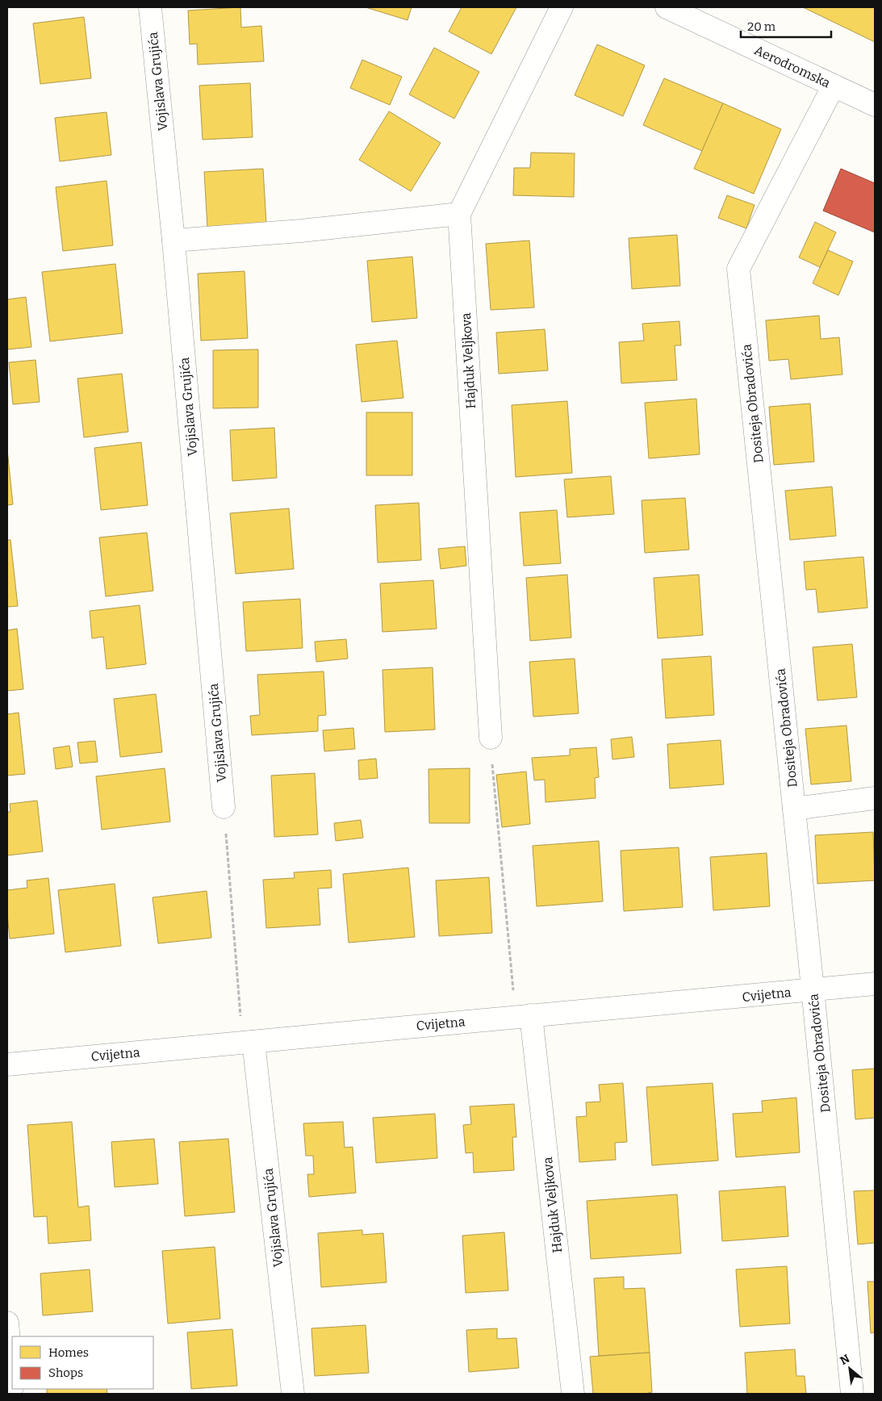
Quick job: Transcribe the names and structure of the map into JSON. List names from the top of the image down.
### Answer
{
  "streets": {
    "street": [
      "Aerodromska",
      "Vojislava Grujića",
      "Hajduk Veljkova",
      "Dositeja Obradovića",
      "Cvijetna"
    ]
  },
  "crossings": [
    ["Aerodromska", "Dositeja Obradovića"],
    ["Vojislava Grujića", "Cvijetna"],
    ["Hajduk Veljkova", "Cvijetna"],
    ["Dositeja Obradovića", "Cvijetna"]
  ],
  "legend": ["Homes", "Shops"],
  "scale_bar": "20 m",
  "north": "top left"
}
